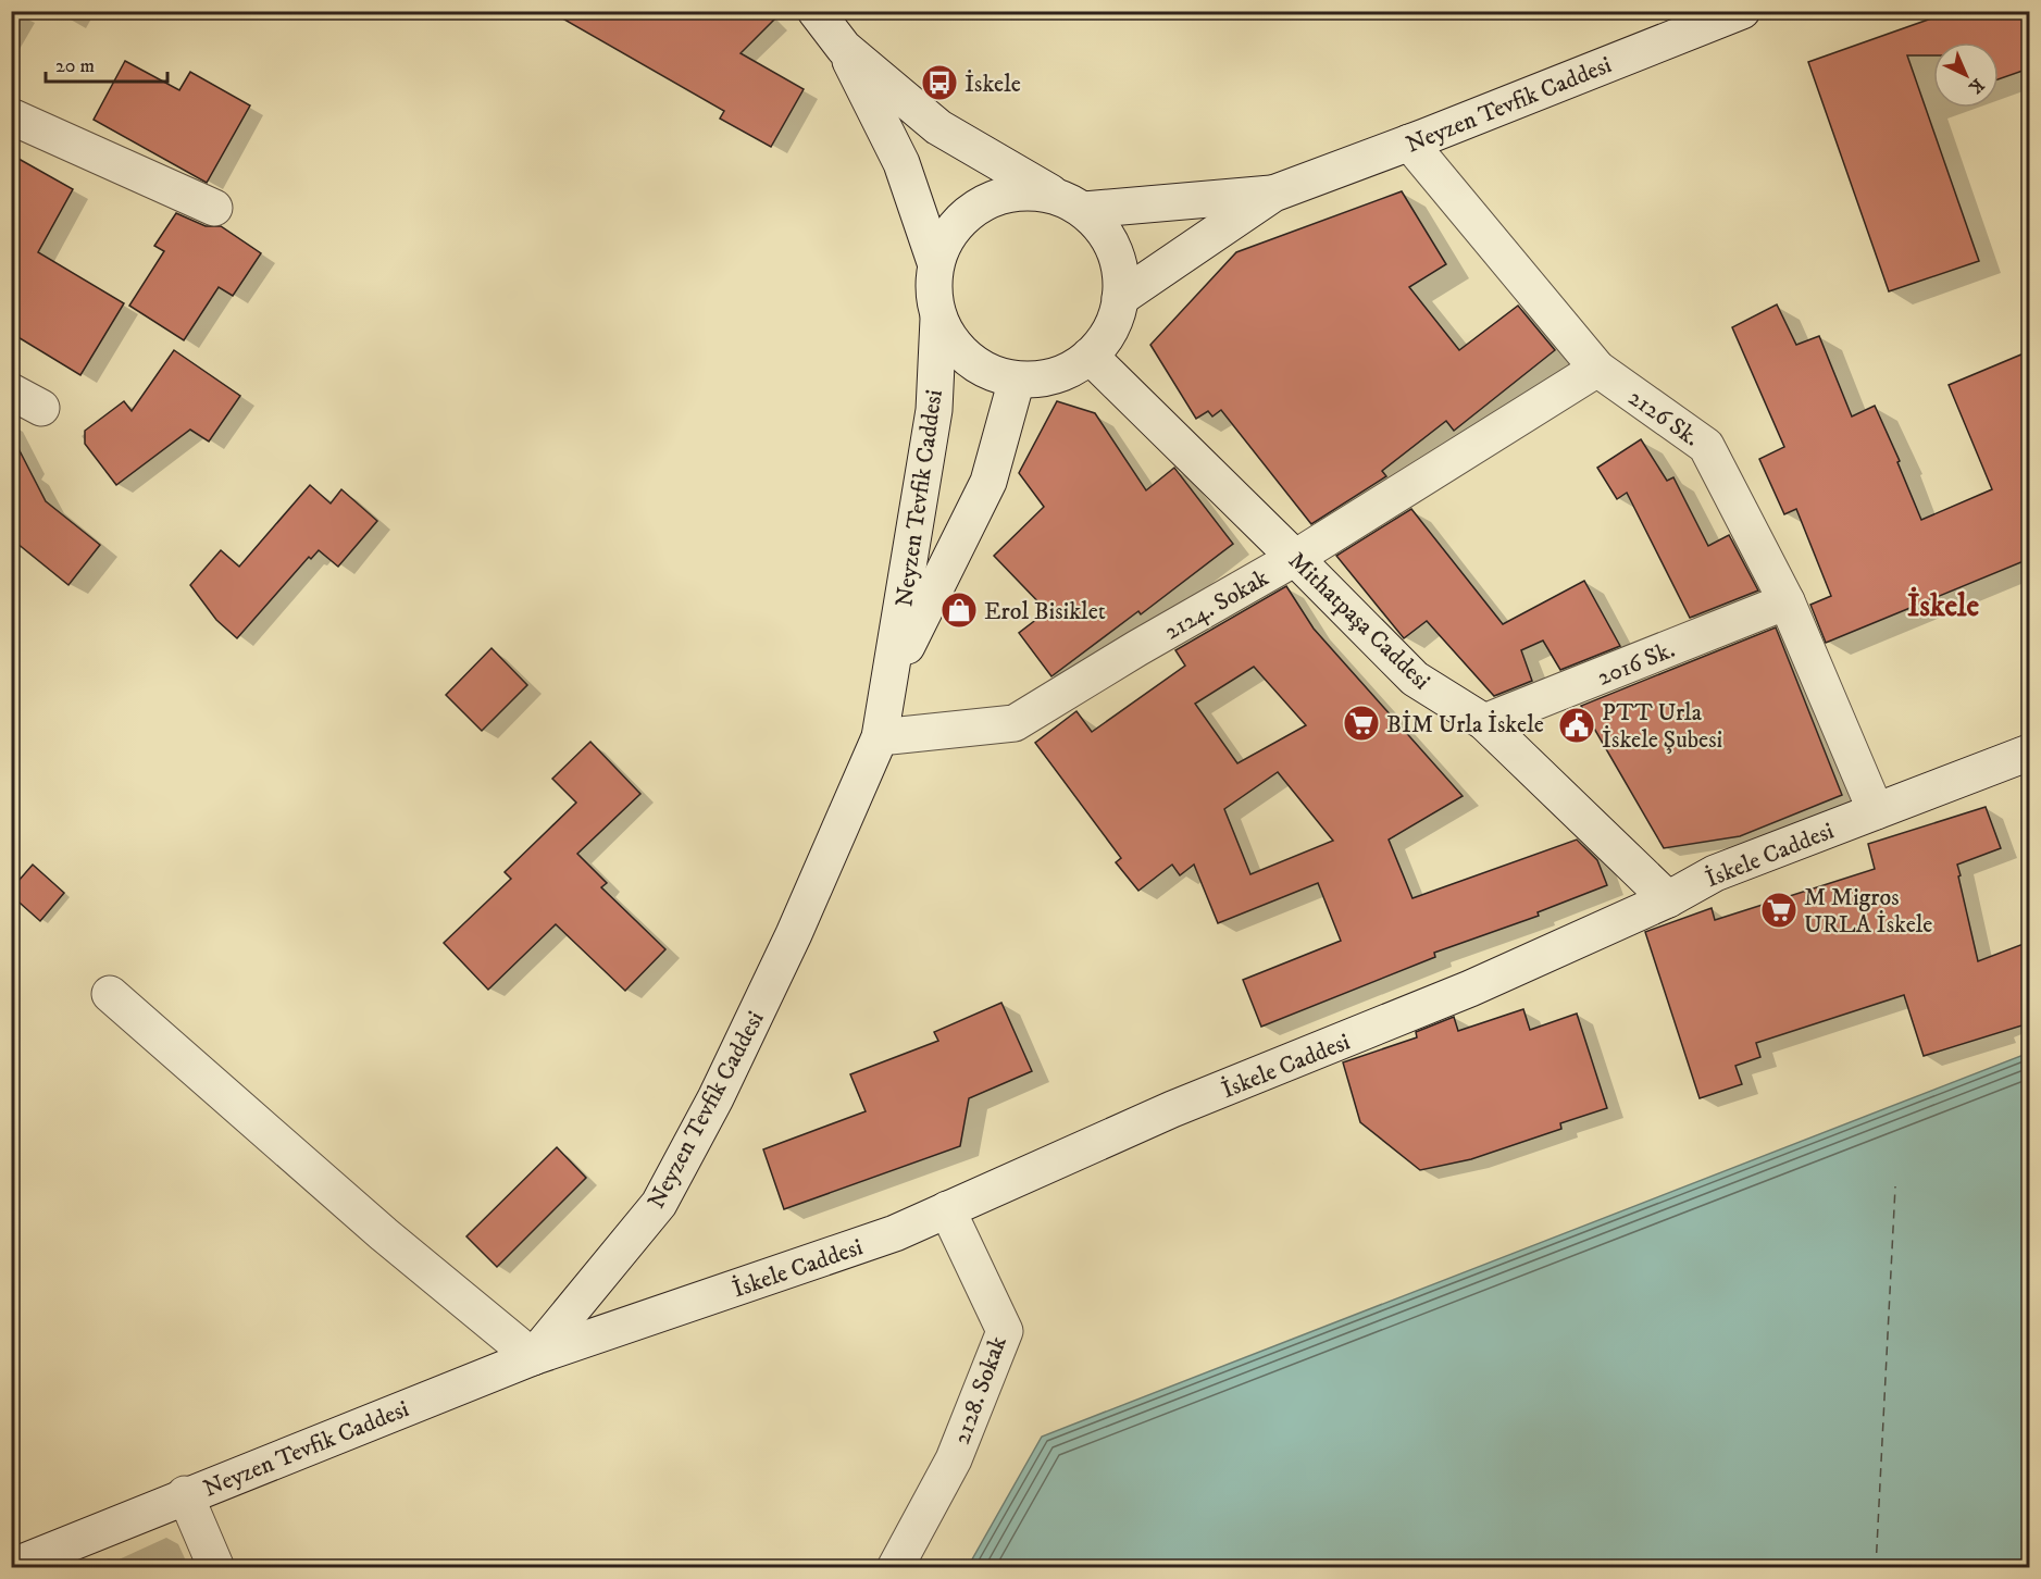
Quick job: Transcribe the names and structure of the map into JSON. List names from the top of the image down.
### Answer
{
  "streets": {
    "street": [
      "Neyzen Tevfik Caddesi",
      "2126 Sk.",
      "2124. Sokak",
      "Mithatpaşa Caddesi",
      "2016 Sk.",
      "İskele Caddesi",
      "2128. Sokak"
    ]
  },
  "crossings": [
    ["Neyzen Tevfik Caddesi", "2126 Sk."],
    ["Neyzen Tevfik Caddesi", "2124. Sokak"],
    ["Neyzen Tevfik Caddesi", "Mithatpaşa Caddesi"],
    ["Neyzen Tevfik Caddesi", "İskele Caddesi"],
    ["2126 Sk.", "2124. Sokak"],
    ["2126 Sk.", "2016 Sk."],
    ["2126 Sk.", "İskele Caddesi"],
    ["2124. Sokak", "Mithatpaşa Caddesi"],
    ["Mithatpaşa Caddesi", "2016 Sk."],
    ["Mithatpaşa Caddesi", "İskele Caddesi"],
    ["İskele Caddesi", "2128. Sokak"]
  ],
  "districts": ["İskele"],
  "places": {
    "bus stop": ["İskele"],
    "shop": ["Erol Bisiklet"],
    "supermarket": ["BİM Urla İskele", "M Migros URLA İskele"],
    "public building": ["PTT Urla İskele Şubesi"]
  },
  "scale_bar": "20 m",
  "north": "bottom right"
}
